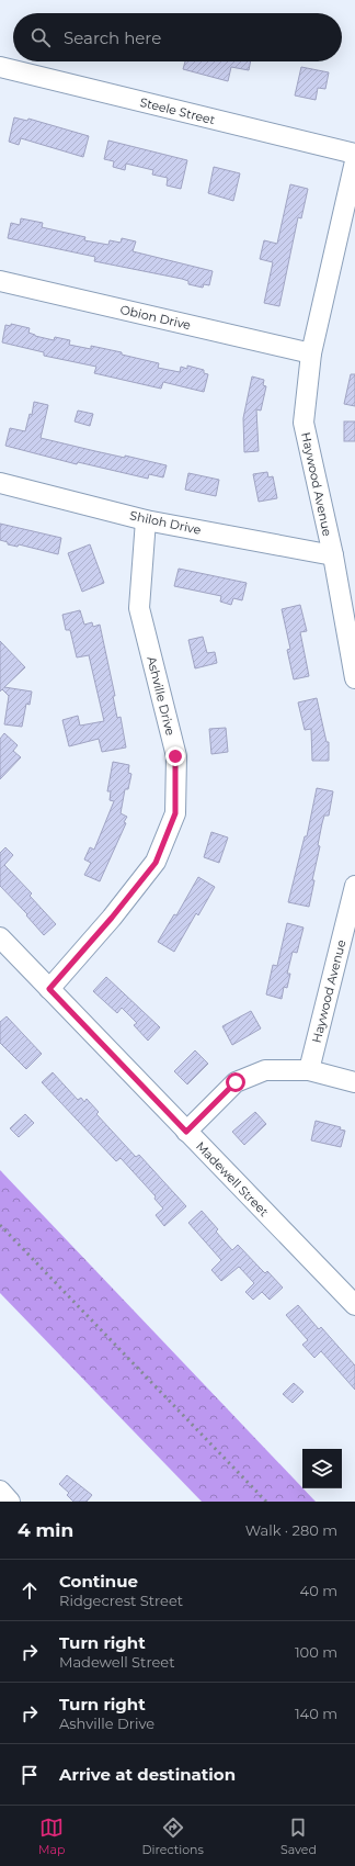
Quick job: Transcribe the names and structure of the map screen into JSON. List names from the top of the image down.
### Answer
{
  "streets": {
    "street": [
      "Steele Street",
      "Obion Drive",
      "Haywood Avenue",
      "Shiloh Drive",
      "Ashville Drive",
      "Madewell Street"
    ]
  },
  "crossings": [
    ["Obion Drive", "Haywood Avenue"],
    ["Haywood Avenue", "Shiloh Drive"],
    ["Shiloh Drive", "Ashville Drive"],
    ["Ashville Drive", "Madewell Street"]
  ],
  "page": {
    "search": "Search here",
    "heading": ["4 min", "Walk · 280 m"],
    "list": [
      ["Continue", "Ridgecrest Street", "40 m"],
      ["Turn right", "Madewell Street", "100 m"],
      ["Turn right", "Ashville Drive", "140 m"],
      "Arrive at destination"
    ],
    "nav": ["Map", "Directions", "Saved"]
  }
}
